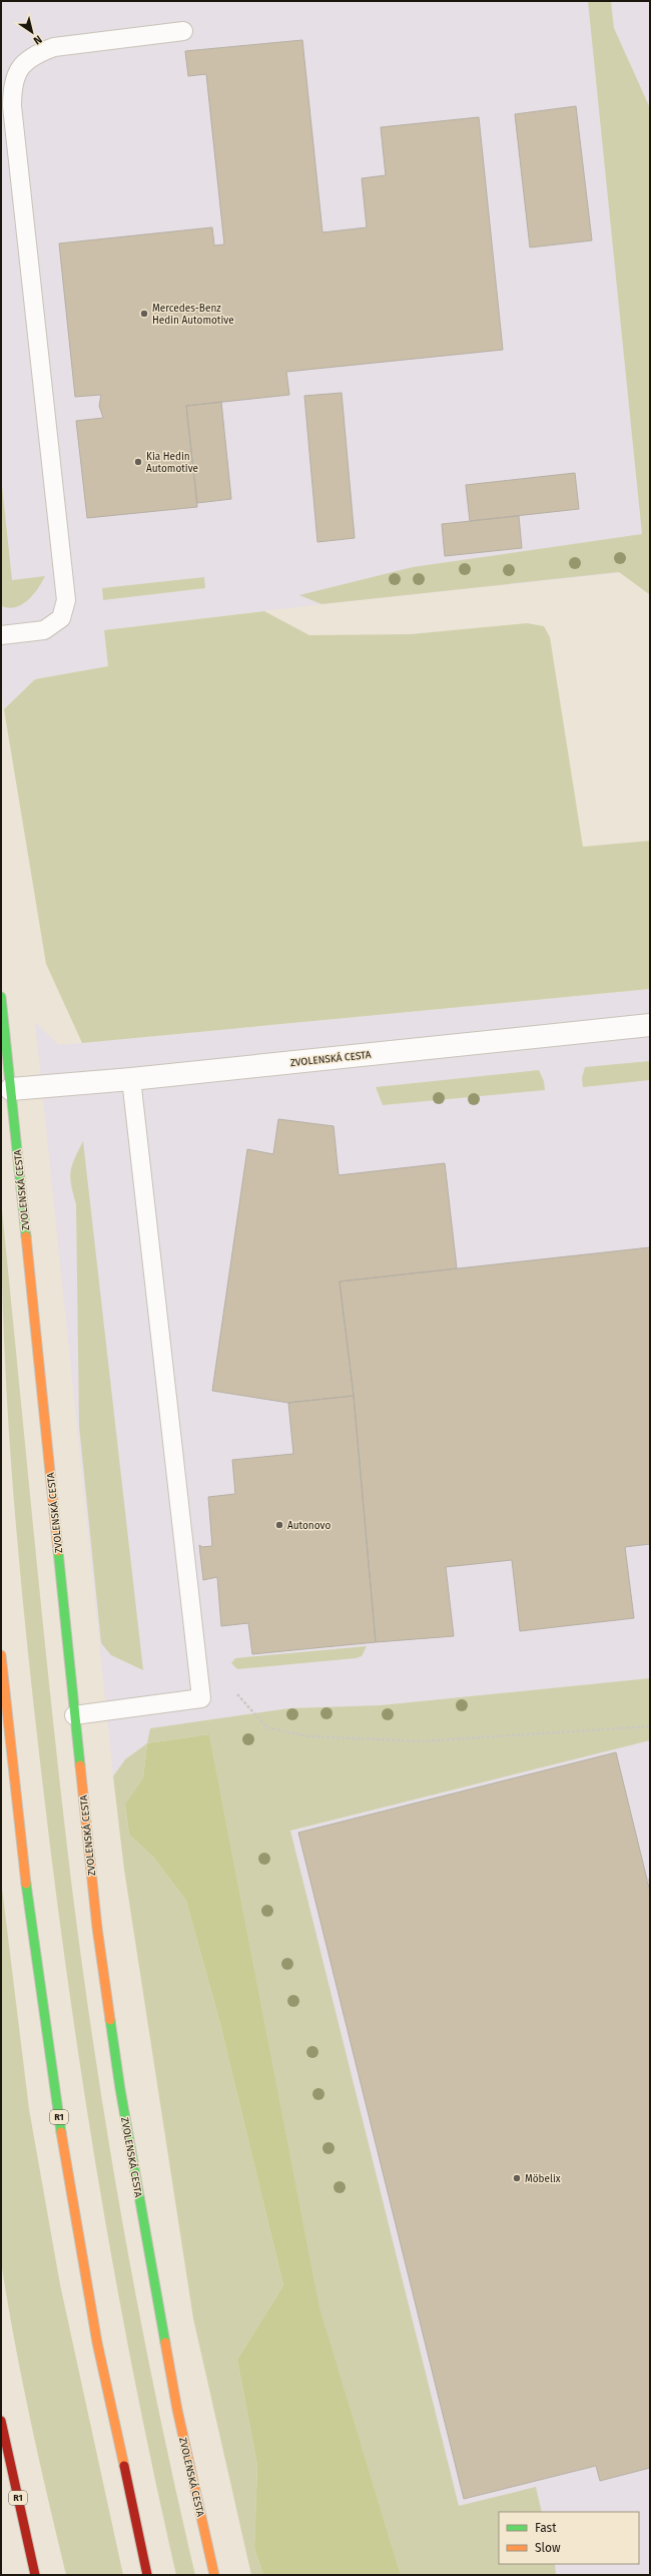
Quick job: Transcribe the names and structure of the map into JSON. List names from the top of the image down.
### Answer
{
  "streets": {
    "main road": ["ZVOLENSKÁ CESTA", "R1"]
  },
  "places": [
    "Mercedes-Benz Hedin Automotive",
    "Kia Hedin Automotive",
    "Autonovo",
    "Möbelix"
  ],
  "legend": ["Fast", "Slow"],
  "north": "bottom right"
}
